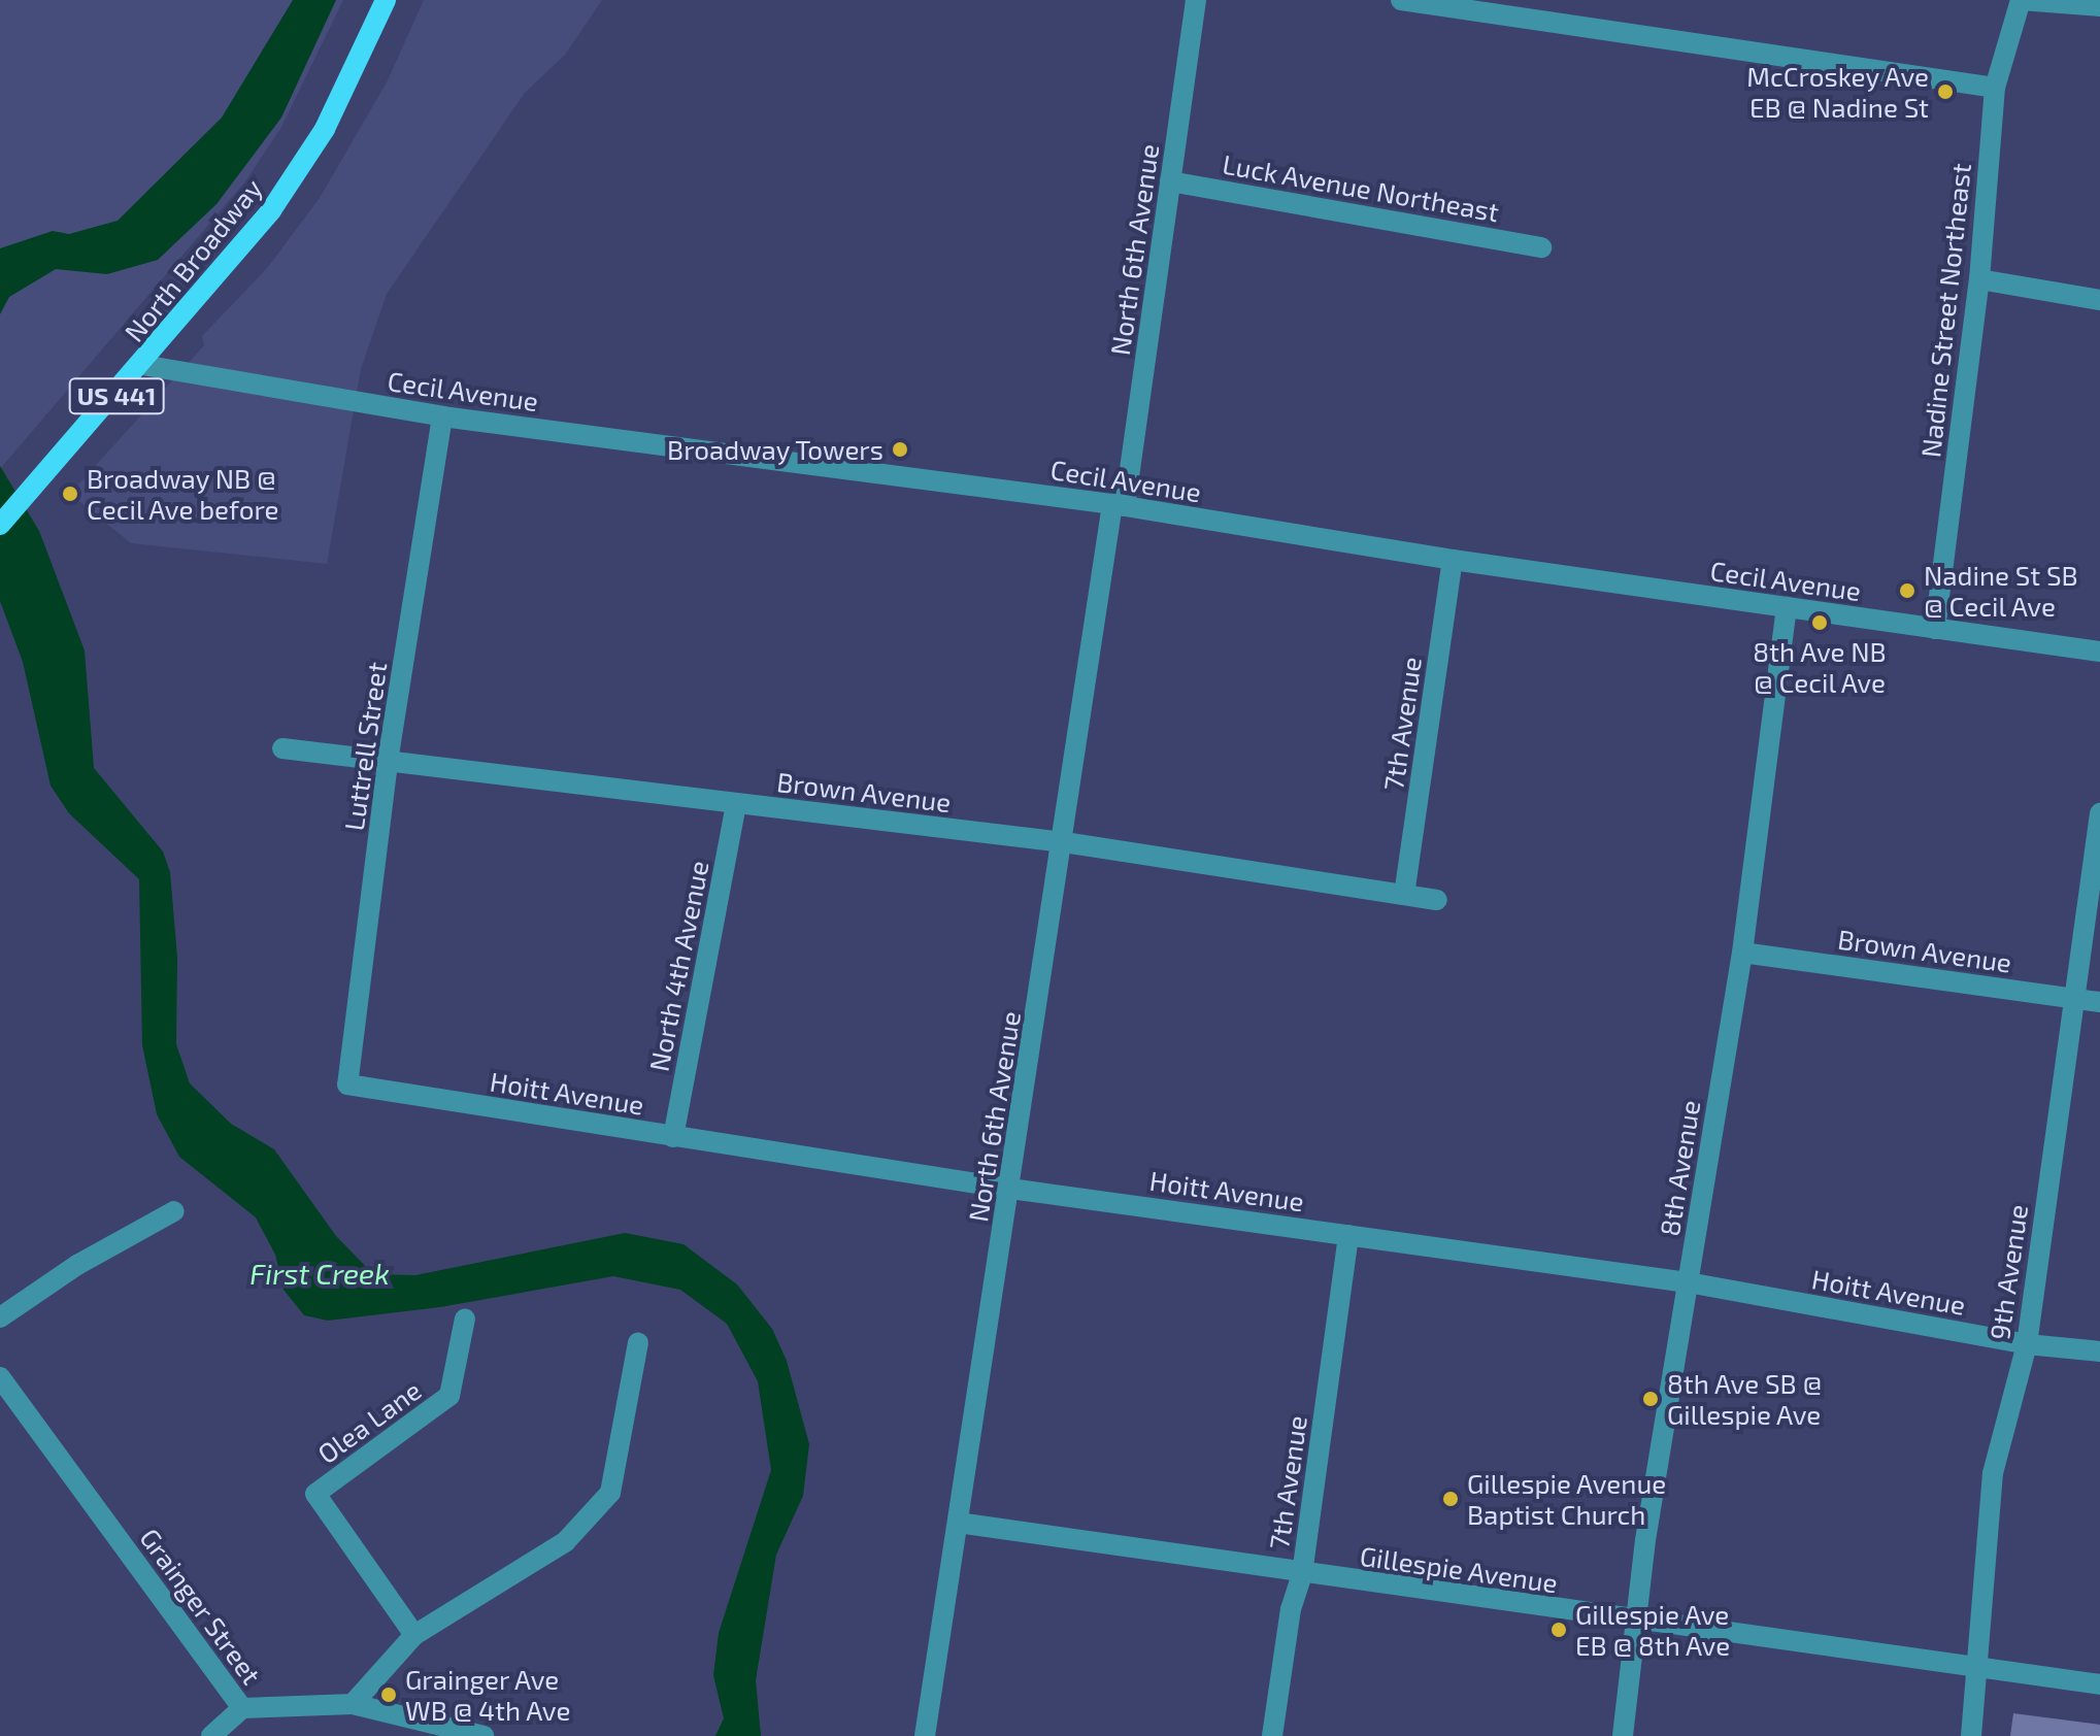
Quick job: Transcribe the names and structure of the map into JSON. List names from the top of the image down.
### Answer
{
  "streets": {
    "main road": ["North Broadway", "US 441"],
    "street": [
      "Luck Avenue Northeast",
      "North 6th Avenue",
      "Nadine Street Northeast",
      "Cecil Avenue",
      "7th Avenue",
      "Luttrell Street",
      "Brown Avenue",
      "North 4th Avenue",
      "Hoitt Avenue",
      "8th Avenue",
      "9th Avenue",
      "Olea Lane",
      "Gillespie Avenue",
      "Grainger Street"
    ]
  },
  "crossings": [
    ["Luck Avenue Northeast", "North 6th Avenue"],
    ["North 6th Avenue", "Cecil Avenue"],
    ["North 6th Avenue", "Brown Avenue"],
    ["North 6th Avenue", "Hoitt Avenue"],
    ["North 6th Avenue", "Gillespie Avenue"],
    ["North Broadway", "Cecil Avenue"],
    ["Nadine Street Northeast", "Cecil Avenue"],
    ["Cecil Avenue", "7th Avenue"],
    ["Cecil Avenue", "Luttrell Street"],
    ["Cecil Avenue", "8th Avenue"],
    ["7th Avenue", "Brown Avenue"],
    ["7th Avenue", "Hoitt Avenue"],
    ["7th Avenue", "Gillespie Avenue"],
    ["Luttrell Street", "Brown Avenue"],
    ["Luttrell Street", "Hoitt Avenue"],
    ["Brown Avenue", "North 4th Avenue"],
    ["Brown Avenue", "8th Avenue"],
    ["Brown Avenue", "9th Avenue"],
    ["North 4th Avenue", "Hoitt Avenue"],
    ["Hoitt Avenue", "8th Avenue"],
    ["Hoitt Avenue", "9th Avenue"],
    ["8th Avenue", "Gillespie Avenue"],
    ["9th Avenue", "Gillespie Avenue"]
  ],
  "water": ["First Creek"],
  "places": [
    "McCroskey Ave EB @ Nadine St",
    "Broadway Towers",
    "Broadway NB @ Cecil Ave before",
    "Nadine St SB @ Cecil Ave",
    "8th Ave NB @ Cecil Ave",
    "8th Ave SB @ Gillespie Ave",
    "Gillespie Avenue Baptist Church",
    "Gillespie Ave EB @ 8th Ave",
    "Grainger Ave WB @ 4th Ave"
  ]
}
